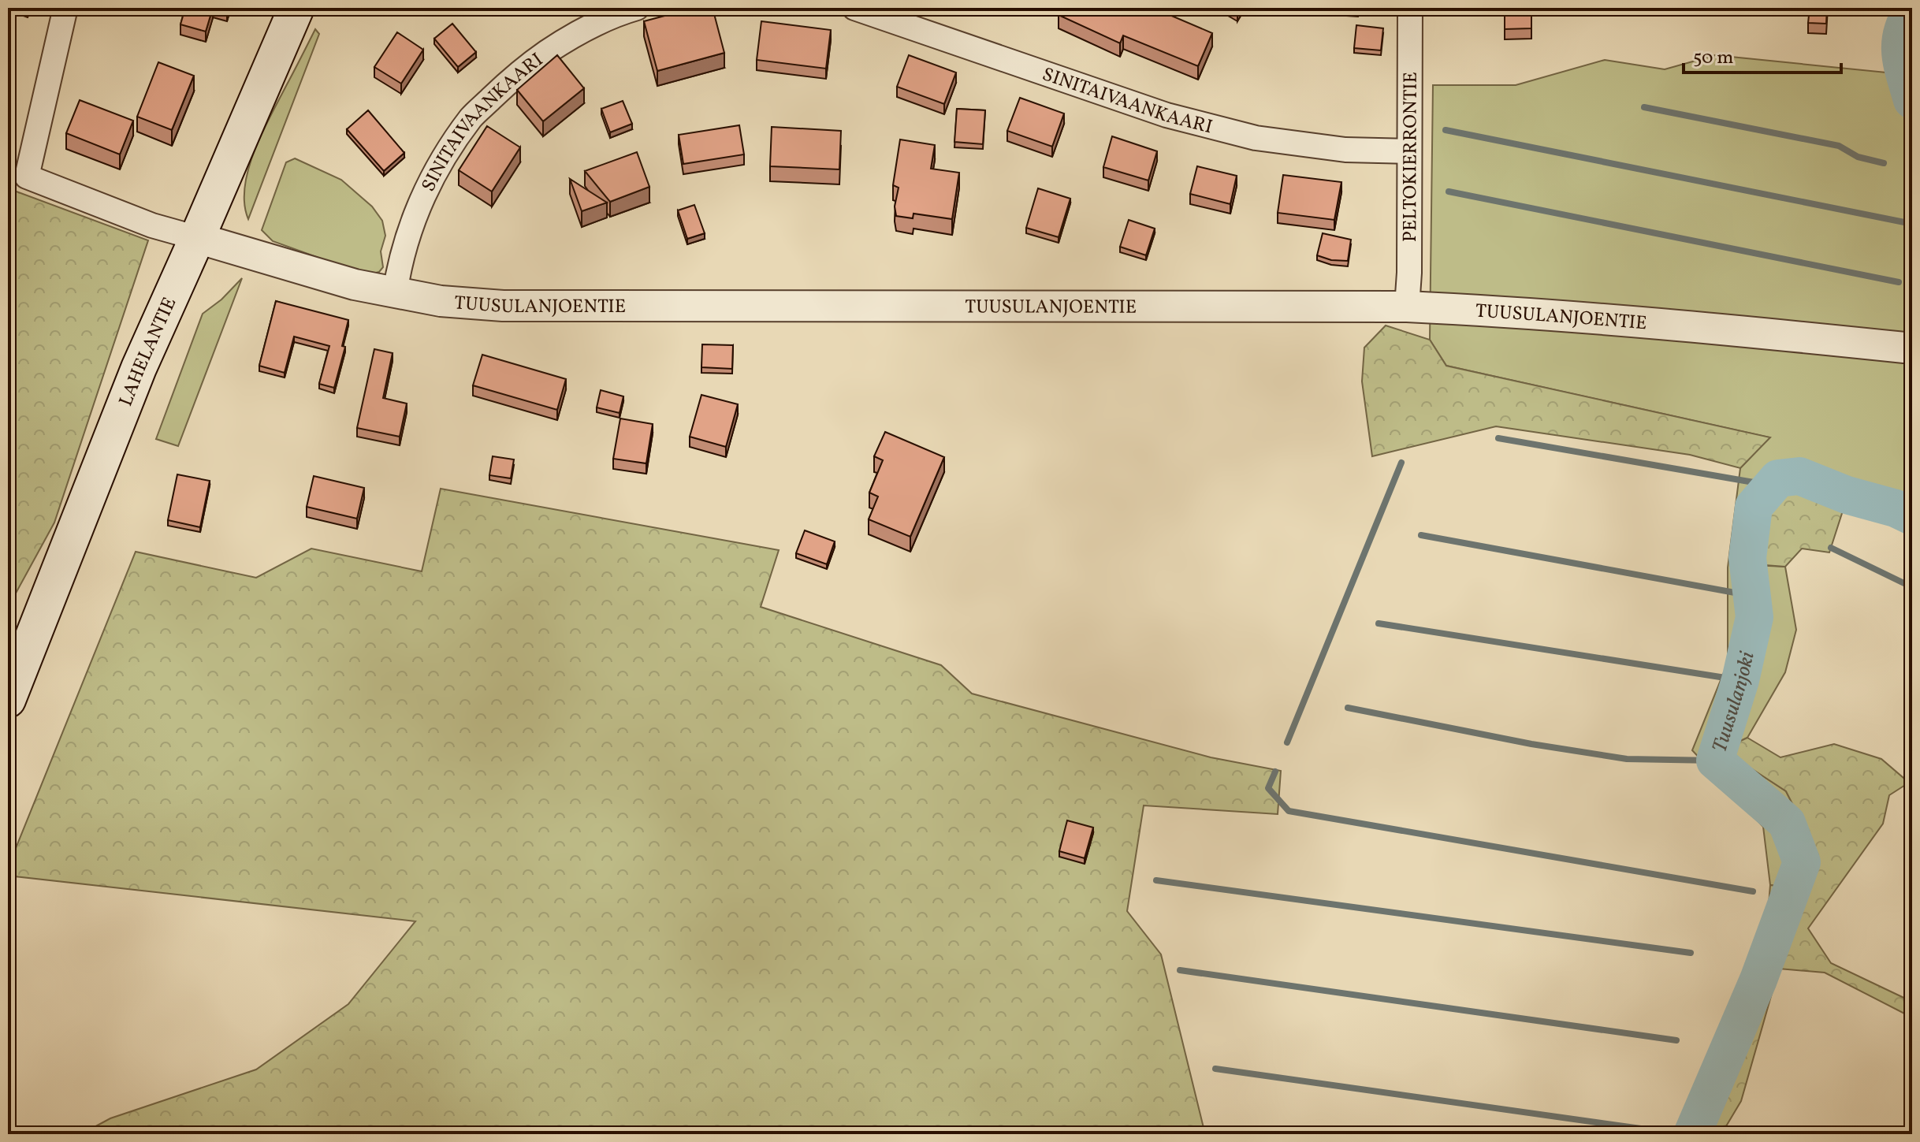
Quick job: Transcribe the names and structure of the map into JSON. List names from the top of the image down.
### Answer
{
  "streets": {
    "main road": ["LAHELANTIE"],
    "street": ["SINITAIVAANKAARI", "PELTOKIERRONTIE", "TUUSULANJOENTIE"]
  },
  "crossings": [
    ["SINITAIVAANKAARI", "PELTOKIERRONTIE"],
    ["SINITAIVAANKAARI", "TUUSULANJOENTIE"],
    ["PELTOKIERRONTIE", "TUUSULANJOENTIE"],
    ["TUUSULANJOENTIE", "LAHELANTIE"]
  ],
  "water": ["Tuusulanjoki"],
  "scale_bar": "50 m"
}
